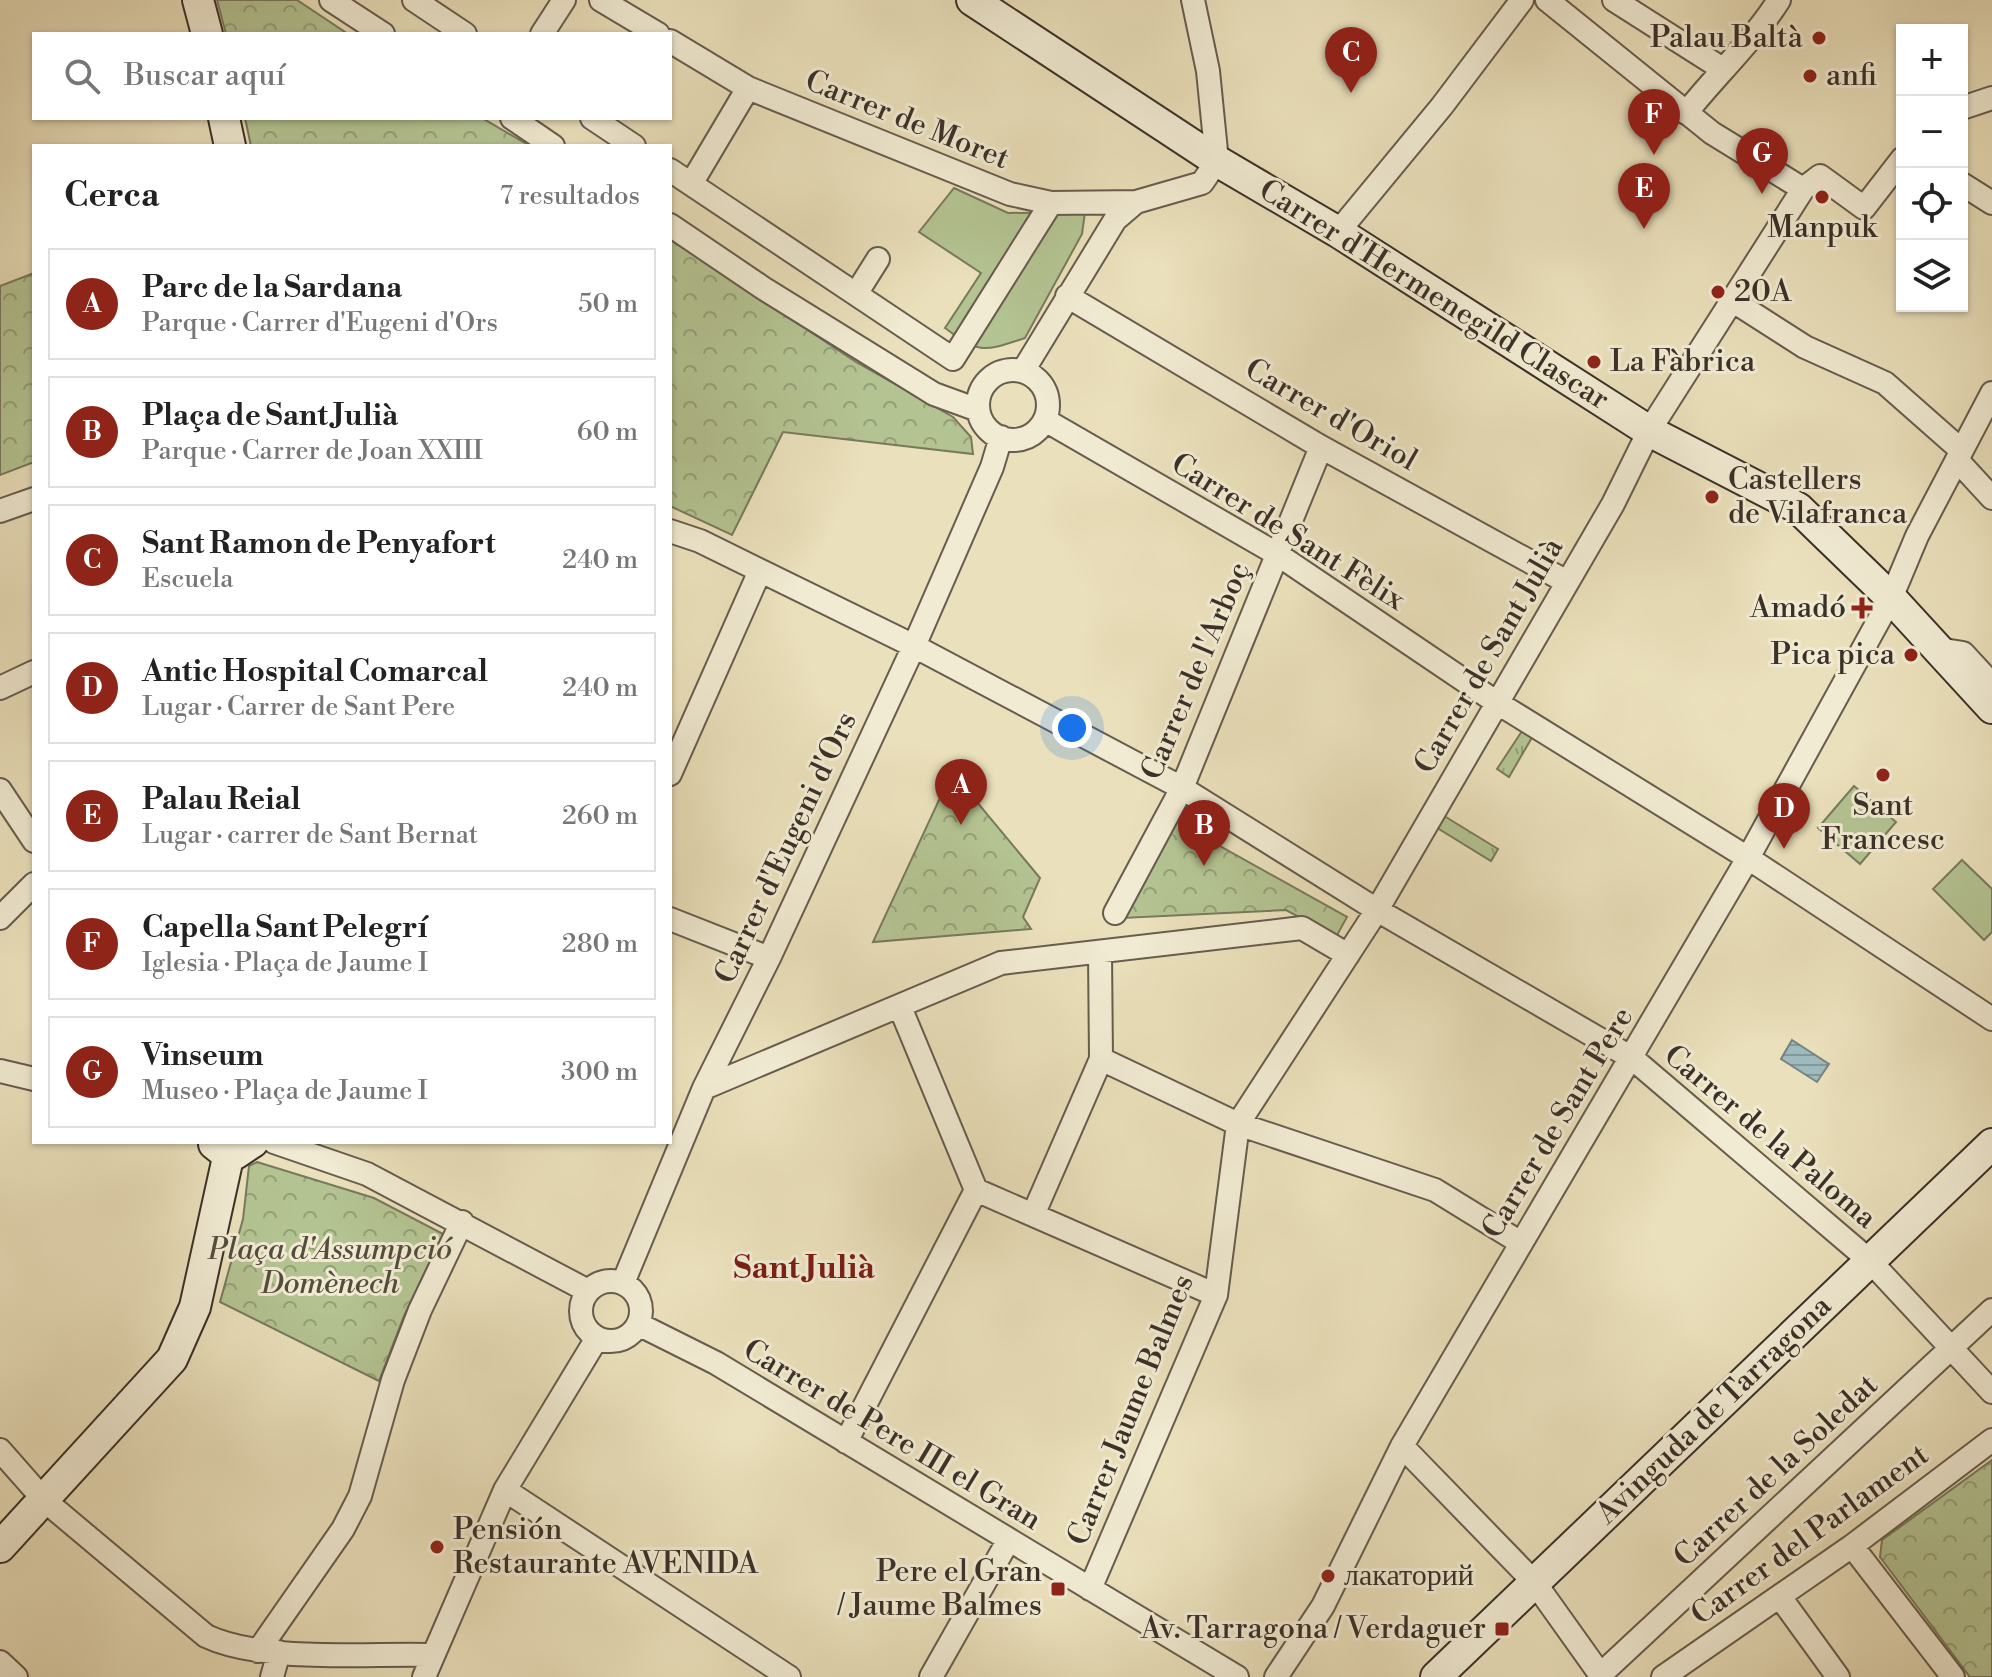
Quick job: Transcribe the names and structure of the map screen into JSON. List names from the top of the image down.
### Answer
{
  "streets": {
    "street": [
      "Carrer de Moret",
      "Carrer d'Hermenegild Clascar",
      "Carrer d'Oriol",
      "Carrer de Sant Fèlix",
      "Carrer de Sant Julià",
      "Carrer de l'Arboç",
      "Carrer d'Eugeni d'Ors",
      "Carrer de Sant Pere",
      "Carrer de la Paloma",
      "Carrer Jaume Balmes",
      "Avinguda de Tarragona",
      "Carrer de Pere III el Gran",
      "Carrer de la Soledat",
      "Carrer del Parlament"
    ]
  },
  "crossings": [
    ["Carrer d'Hermenegild Clascar", "Carrer de Sant Julià"],
    ["Carrer d'Hermenegild Clascar", "Carrer de Sant Pere"],
    ["Carrer d'Oriol", "Carrer de Sant Julià"],
    ["Carrer d'Oriol", "Carrer de l'Arboç"],
    ["Carrer de Sant Fèlix", "Carrer de Sant Julià"],
    ["Carrer de Sant Fèlix", "Carrer de l'Arboç"],
    ["Carrer de Sant Fèlix", "Carrer d'Eugeni d'Ors"],
    ["Carrer de Sant Fèlix", "Carrer de Sant Pere"],
    ["Carrer de Sant Julià", "Carrer de la Paloma"],
    ["Carrer de Sant Julià", "Carrer Jaume Balmes"],
    ["Carrer de l'Arboç", "Carrer de la Paloma"],
    ["Carrer d'Eugeni d'Ors", "Carrer de la Paloma"],
    ["Carrer d'Eugeni d'Ors", "Carrer de Pere III el Gran"],
    ["Carrer de Sant Pere", "Carrer de la Paloma"],
    ["Carrer de la Paloma", "Carrer Jaume Balmes"],
    ["Carrer de la Paloma", "Avinguda de Tarragona"],
    ["Carrer de la Paloma", "Carrer de la Soledat"],
    ["Carrer Jaume Balmes", "Carrer de Pere III el Gran"]
  ],
  "districts": ["Sant Julià"],
  "parks": ["Plaça d'Assumpció Domènech"],
  "places": {
    "other": [
      "Palau Baltà",
      "anfi",
      "Manpuk",
      "20A",
      "La Fàbrica",
      "Castellers de Vilafranca",
      "Pica pica",
      "Sant Francesc",
      "Pensión Restaurante AVENIDA",
      "лакаторий"
    ],
    "health": ["Amadó"],
    "transit": ["Pere el Gran / Jaume Balmes", "Av. Tarragona / Verdaguer"]
  },
  "page": {
    "map_buttons": ["+", "−"],
    "pins": [
      "C",
      "F",
      "G",
      "E",
      "A",
      "D",
      "B"
    ],
    "search": "Buscar aquí",
    "heading": ["Cerca", "7 resultados"],
    "list": [
      {
        "mark": "A",
        "name": "Parc de la Sardana",
        "note": "Parque · Carrer d'Eugeni d'Ors",
        "value": "50 m"
      },
      {
        "mark": "B",
        "name": "Plaça de Sant Julià",
        "note": "Parque · Carrer de Joan XXIII",
        "value": "60 m"
      },
      {
        "mark": "C",
        "name": "Sant Ramon de Penyafort",
        "note": "Escuela",
        "value": "240 m"
      },
      {
        "mark": "D",
        "name": "Antic Hospital Comarcal",
        "note": "Lugar · Carrer de Sant Pere",
        "value": "240 m"
      },
      {
        "mark": "E",
        "name": "Palau Reial",
        "note": "Lugar · carrer de Sant Bernat",
        "value": "260 m"
      },
      {
        "mark": "F",
        "name": "Capella Sant Pelegrí",
        "note": "Iglesia · Plaça de Jaume I",
        "value": "280 m"
      },
      {
        "mark": "G",
        "name": "Vinseum",
        "note": "Museo · Plaça de Jaume I",
        "value": "300 m"
      }
    ]
  }
}
